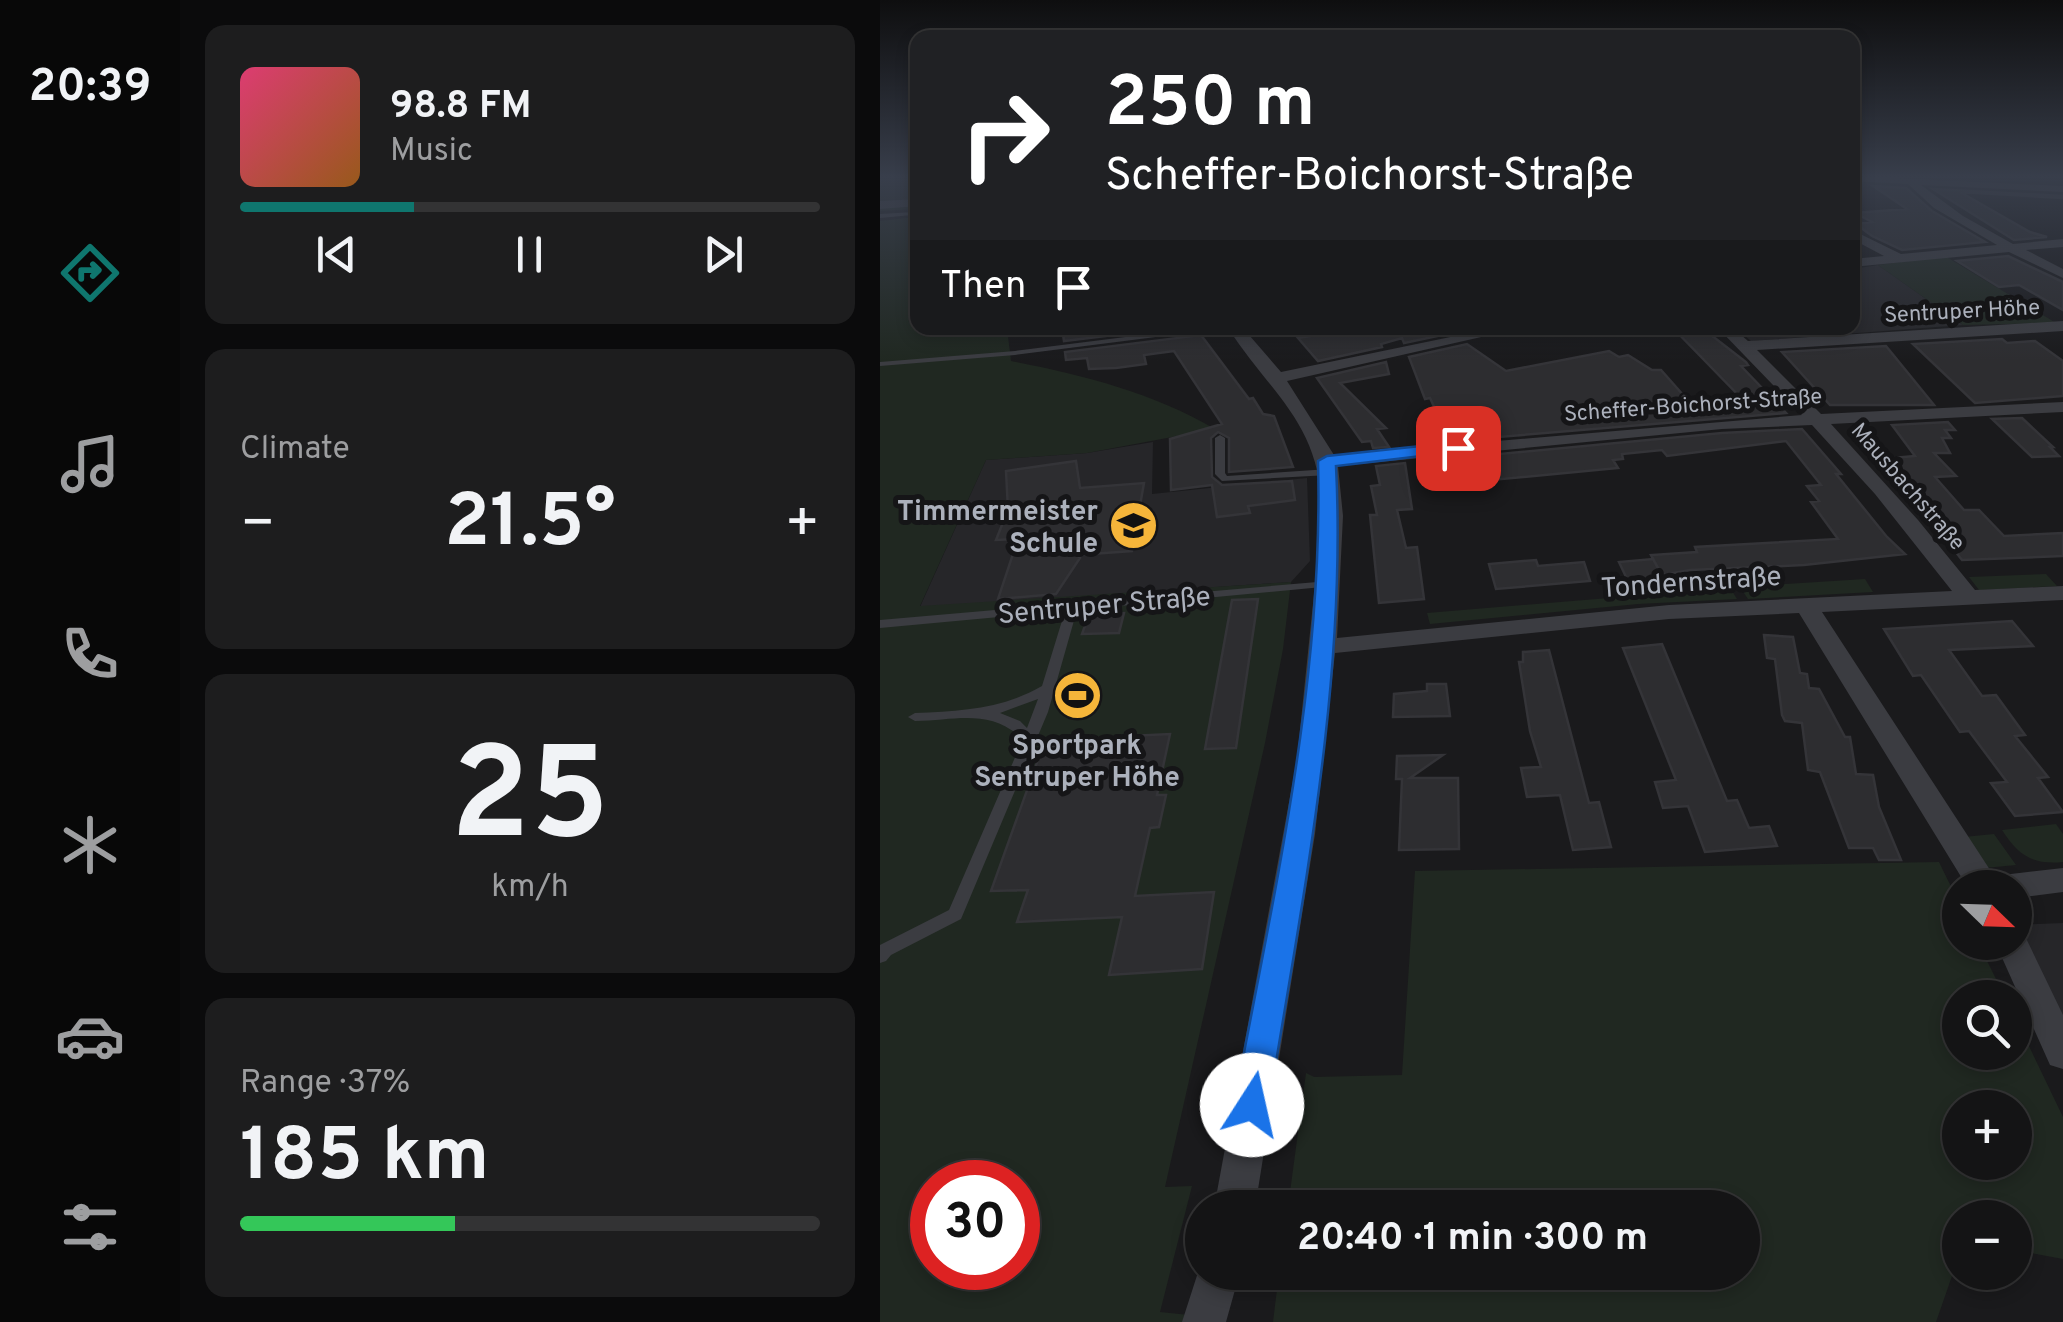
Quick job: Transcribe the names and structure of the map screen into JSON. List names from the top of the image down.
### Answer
{
  "streets": {
    "street": [
      "Sentruper Höhe",
      "Scheffer-Boichorst-Straße",
      "Mausbachstraße",
      "Tondernstraße"
    ],
    "lane": ["Sentruper Straße"]
  },
  "crossings": [
    ["Sentruper Höhe", "Mausbachstraße"],
    ["Scheffer-Boichorst-Straße", "Mausbachstraße"],
    ["Mausbachstraße", "Tondernstraße"]
  ],
  "places": {
    "school or university": ["Timmermeister Schule"],
    "sports": ["Sportpark Sentruper Höhe"]
  },
  "north": "bottom right",
  "page": {
    "tabs": "20:39",
    "turn": ["250 m", "Scheffer-Boichorst-Straße"],
    "song": ["98.8 FM", "Music"],
    "then": "Then",
    "tile": [
      "Climate",
      ["25", "km/h"],
      ["Range · 37%", "185 km"]
    ],
    "heat": ["−", "21.5°", "+"],
    "map_buttons": ["+", "−"],
    "limit": "30",
    "trip": "20:40 · 1 min · 300 m"
  }
}
